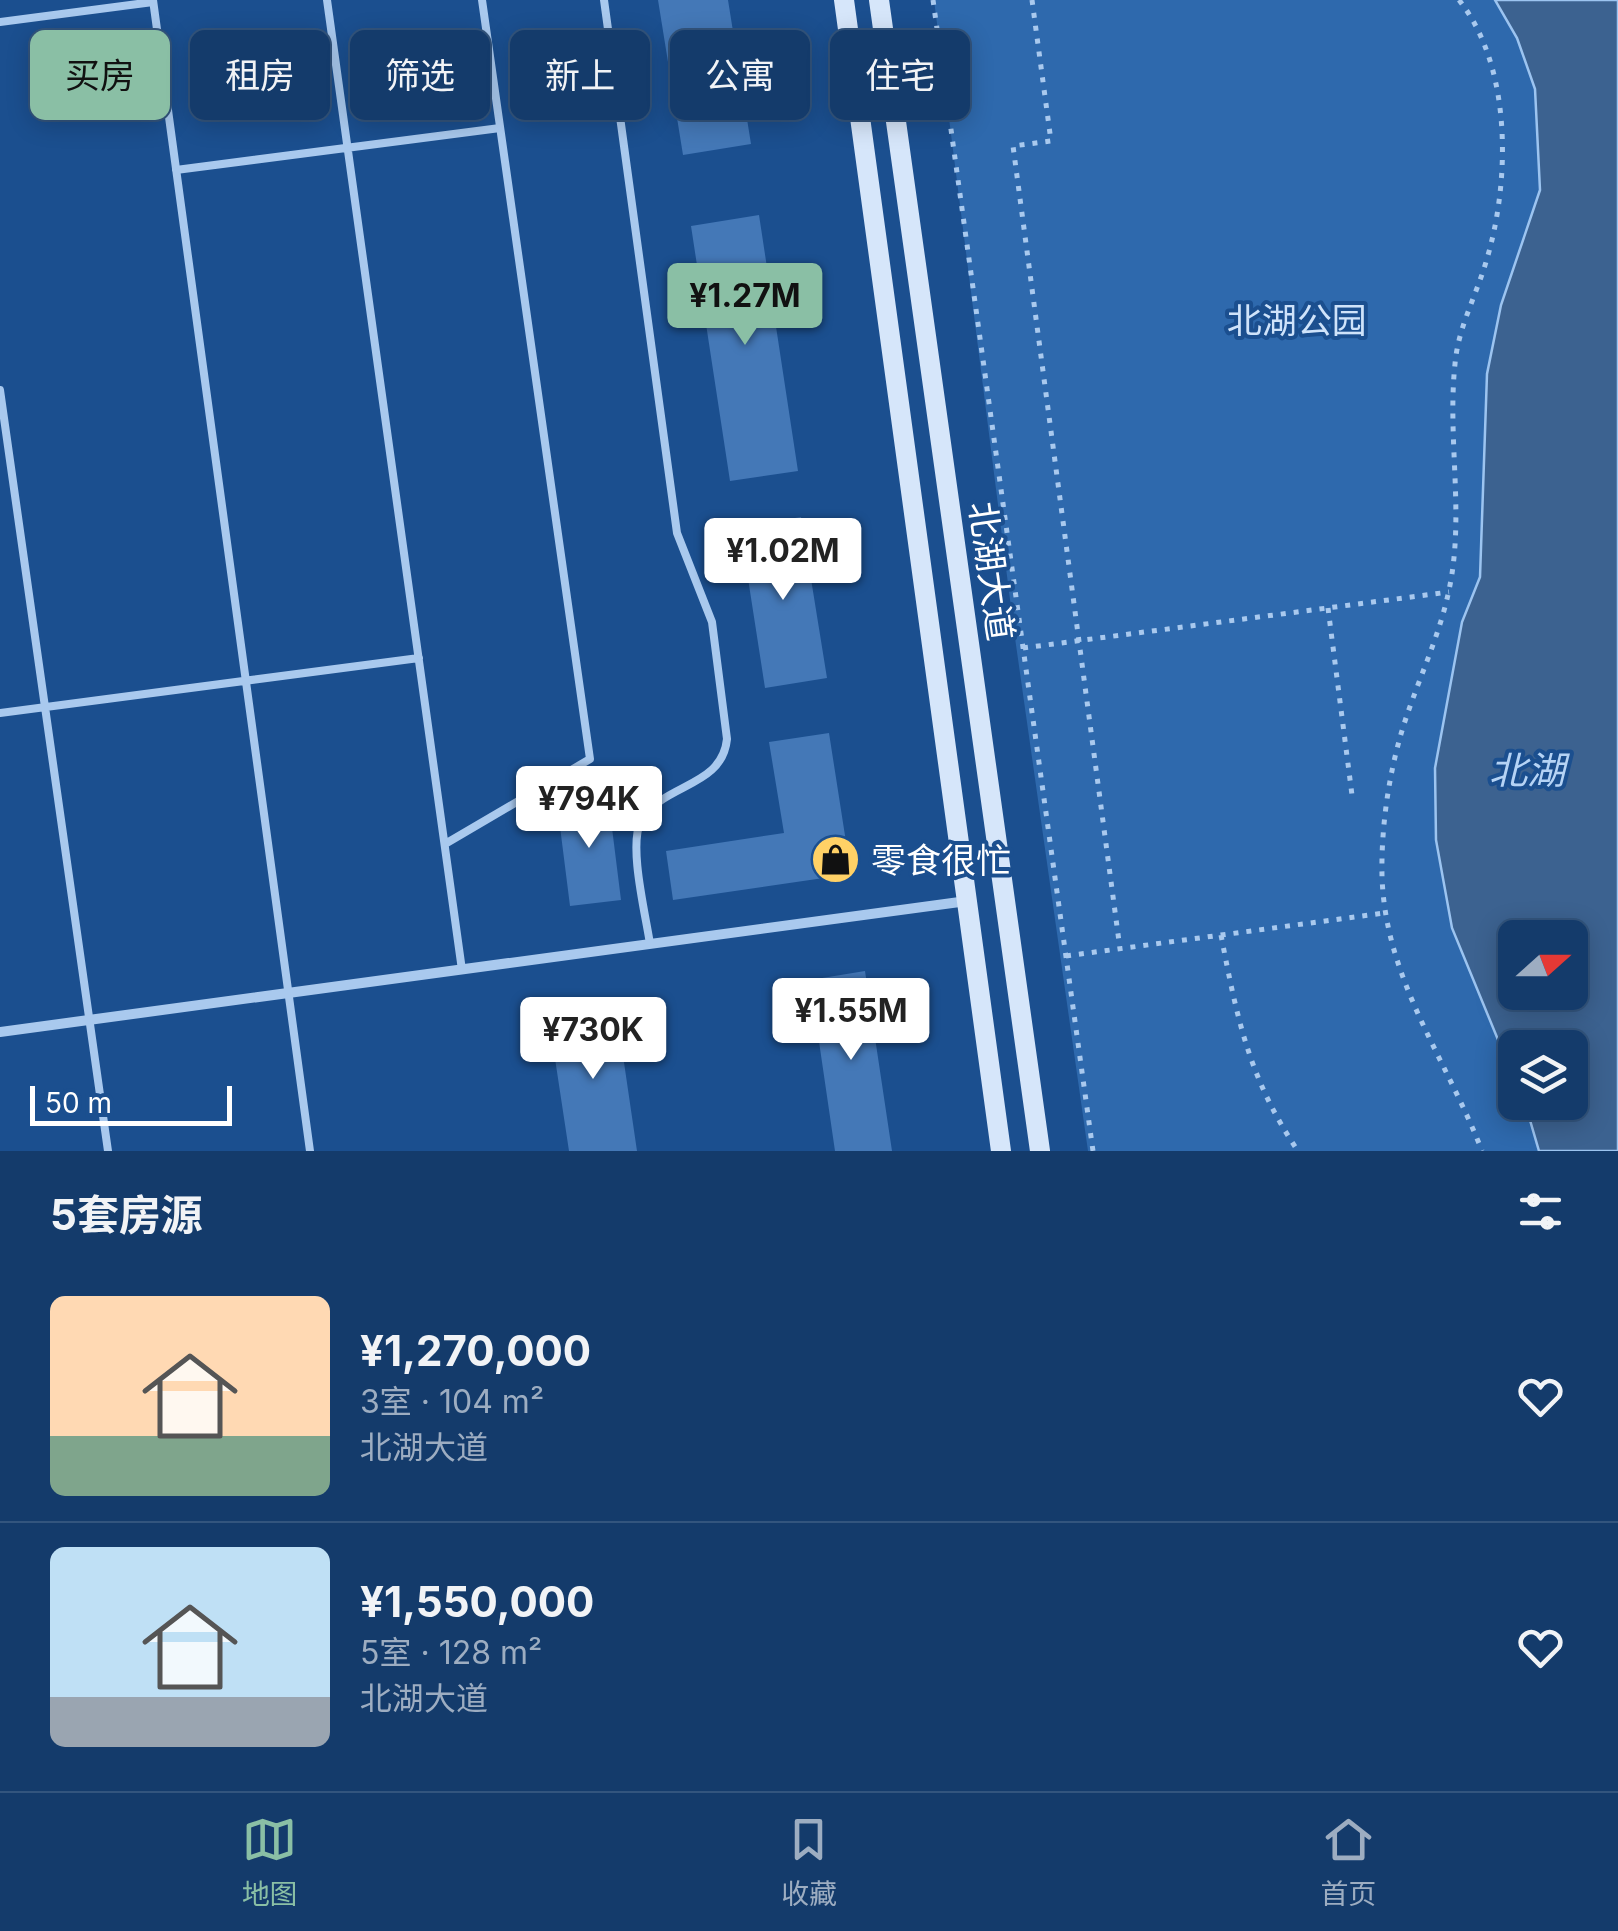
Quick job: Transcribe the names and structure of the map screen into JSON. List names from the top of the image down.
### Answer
{
  "streets": {
    "main road": ["北湖大道"]
  },
  "water": ["北湖"],
  "parks": ["北湖公园"],
  "places": {
    "shop": ["零食很忙"]
  },
  "scale_bar": "50 m",
  "north": "right",
  "page": {
    "chip": [
      "买房",
      "租房",
      "筛选",
      "新上",
      "公寓",
      "住宅"
    ],
    "price": [
      "¥1.27M",
      "¥1.02M",
      "¥794K",
      "¥1.55M",
      "¥730K"
    ],
    "scale": "50 m",
    "heading": "5套房源",
    "list": [
      {
        "name": "¥1,270,000",
        "note": "3室 · 104 m² · 北湖大道"
      },
      {
        "name": "¥1,550,000",
        "note": "5室 · 128 m² · 北湖大道"
      }
    ],
    "tabs": ["地图", "收藏", "首页"]
  }
}
